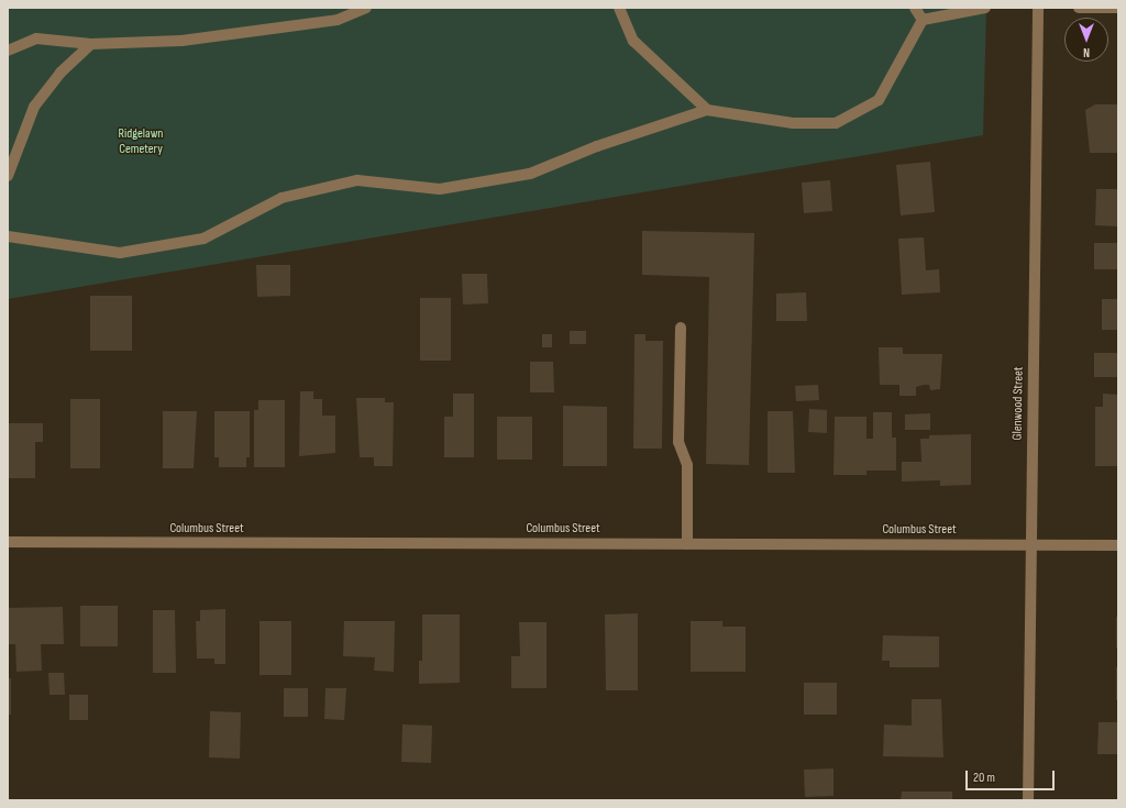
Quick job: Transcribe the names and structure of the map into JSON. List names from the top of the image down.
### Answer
{
  "streets": {
    "street": ["Glenwood Street", "Columbus Street"]
  },
  "crossings": [
    ["Glenwood Street", "Columbus Street"]
  ],
  "parks": ["Ridgelawn Cemetery"],
  "scale_bar": "20 m",
  "north": "bottom"
}
